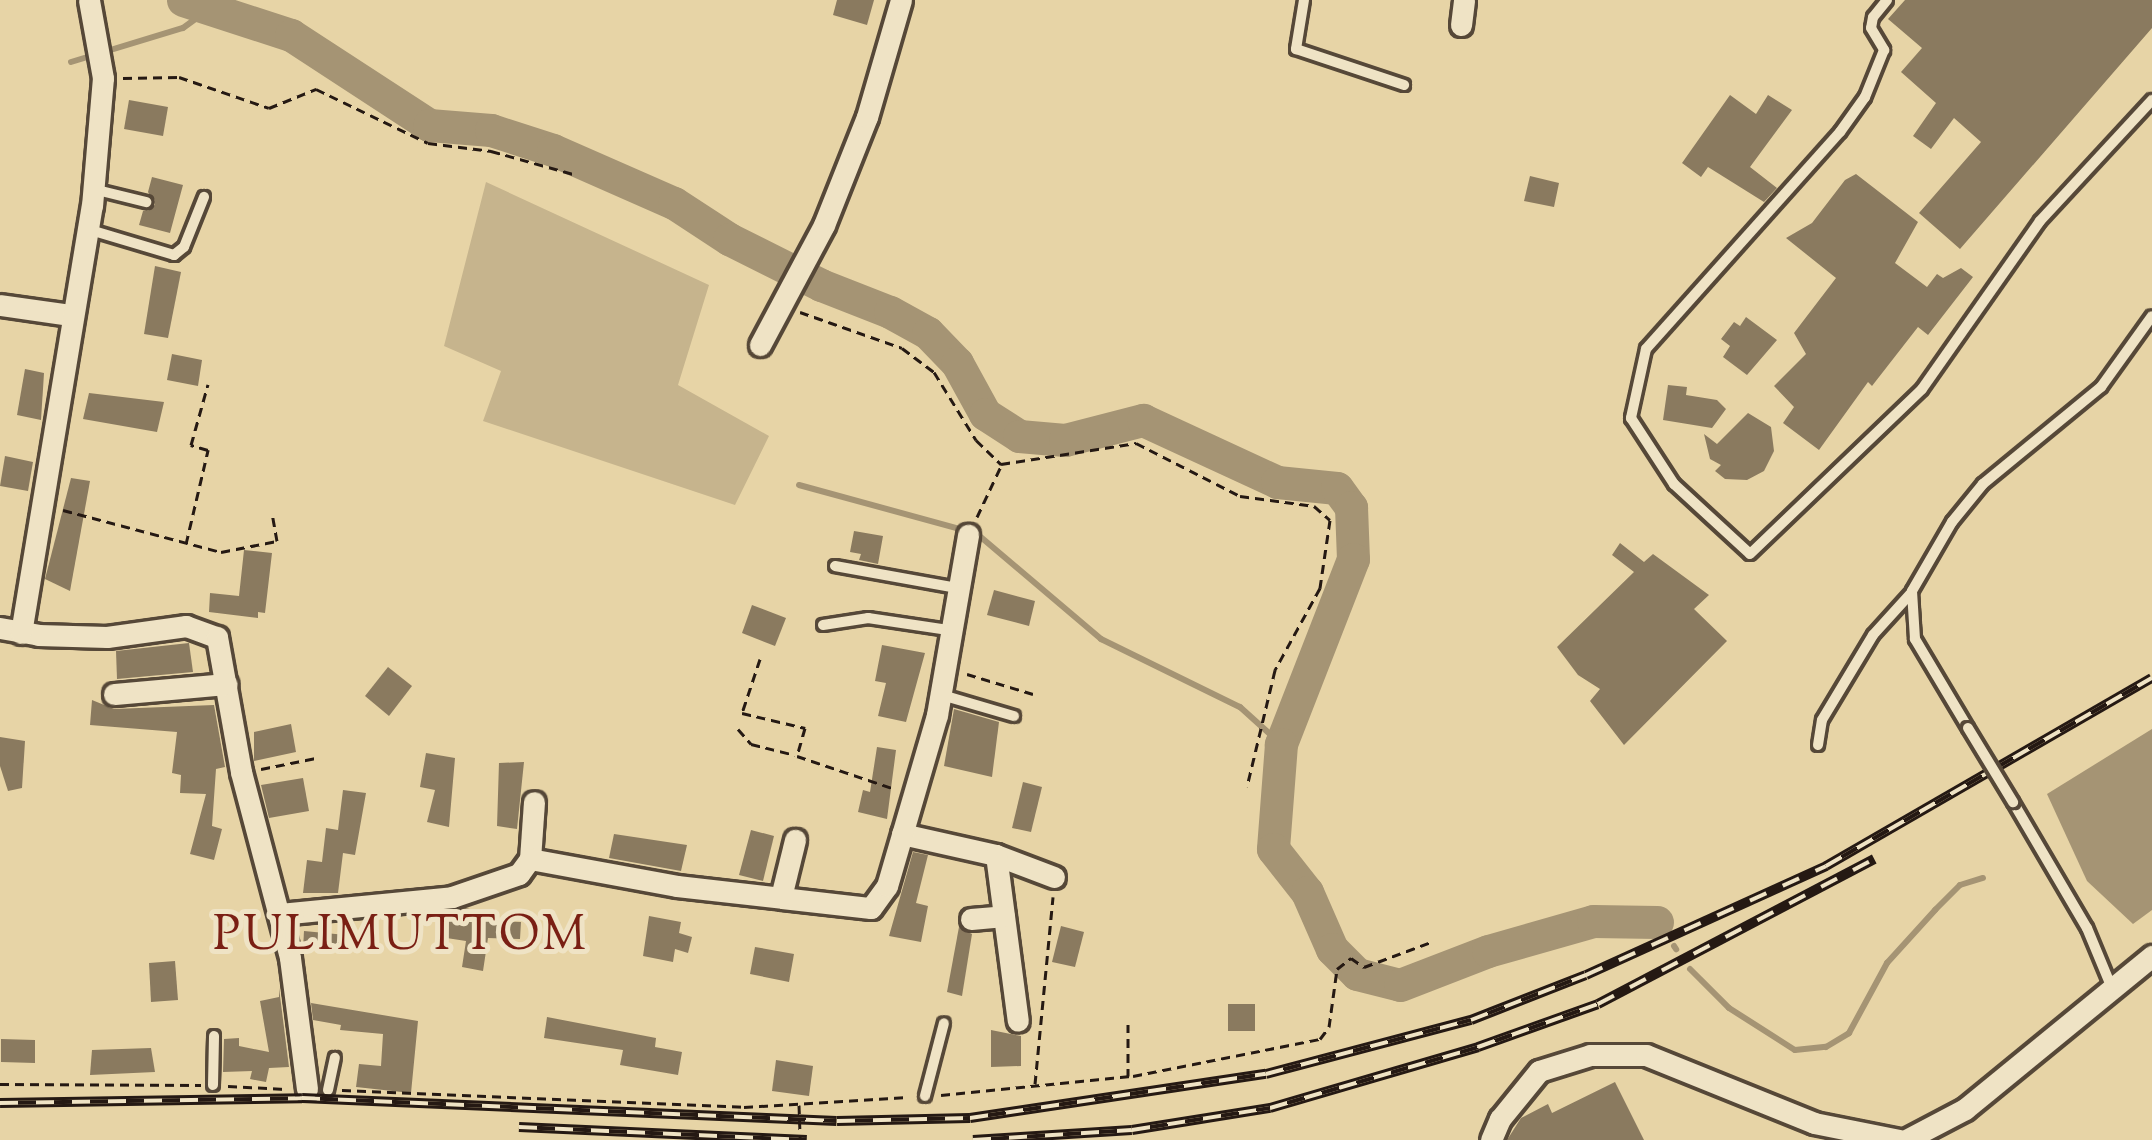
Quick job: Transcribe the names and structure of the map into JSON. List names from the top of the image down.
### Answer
{
  "districts": ["PULIMUTTOM"]
}
